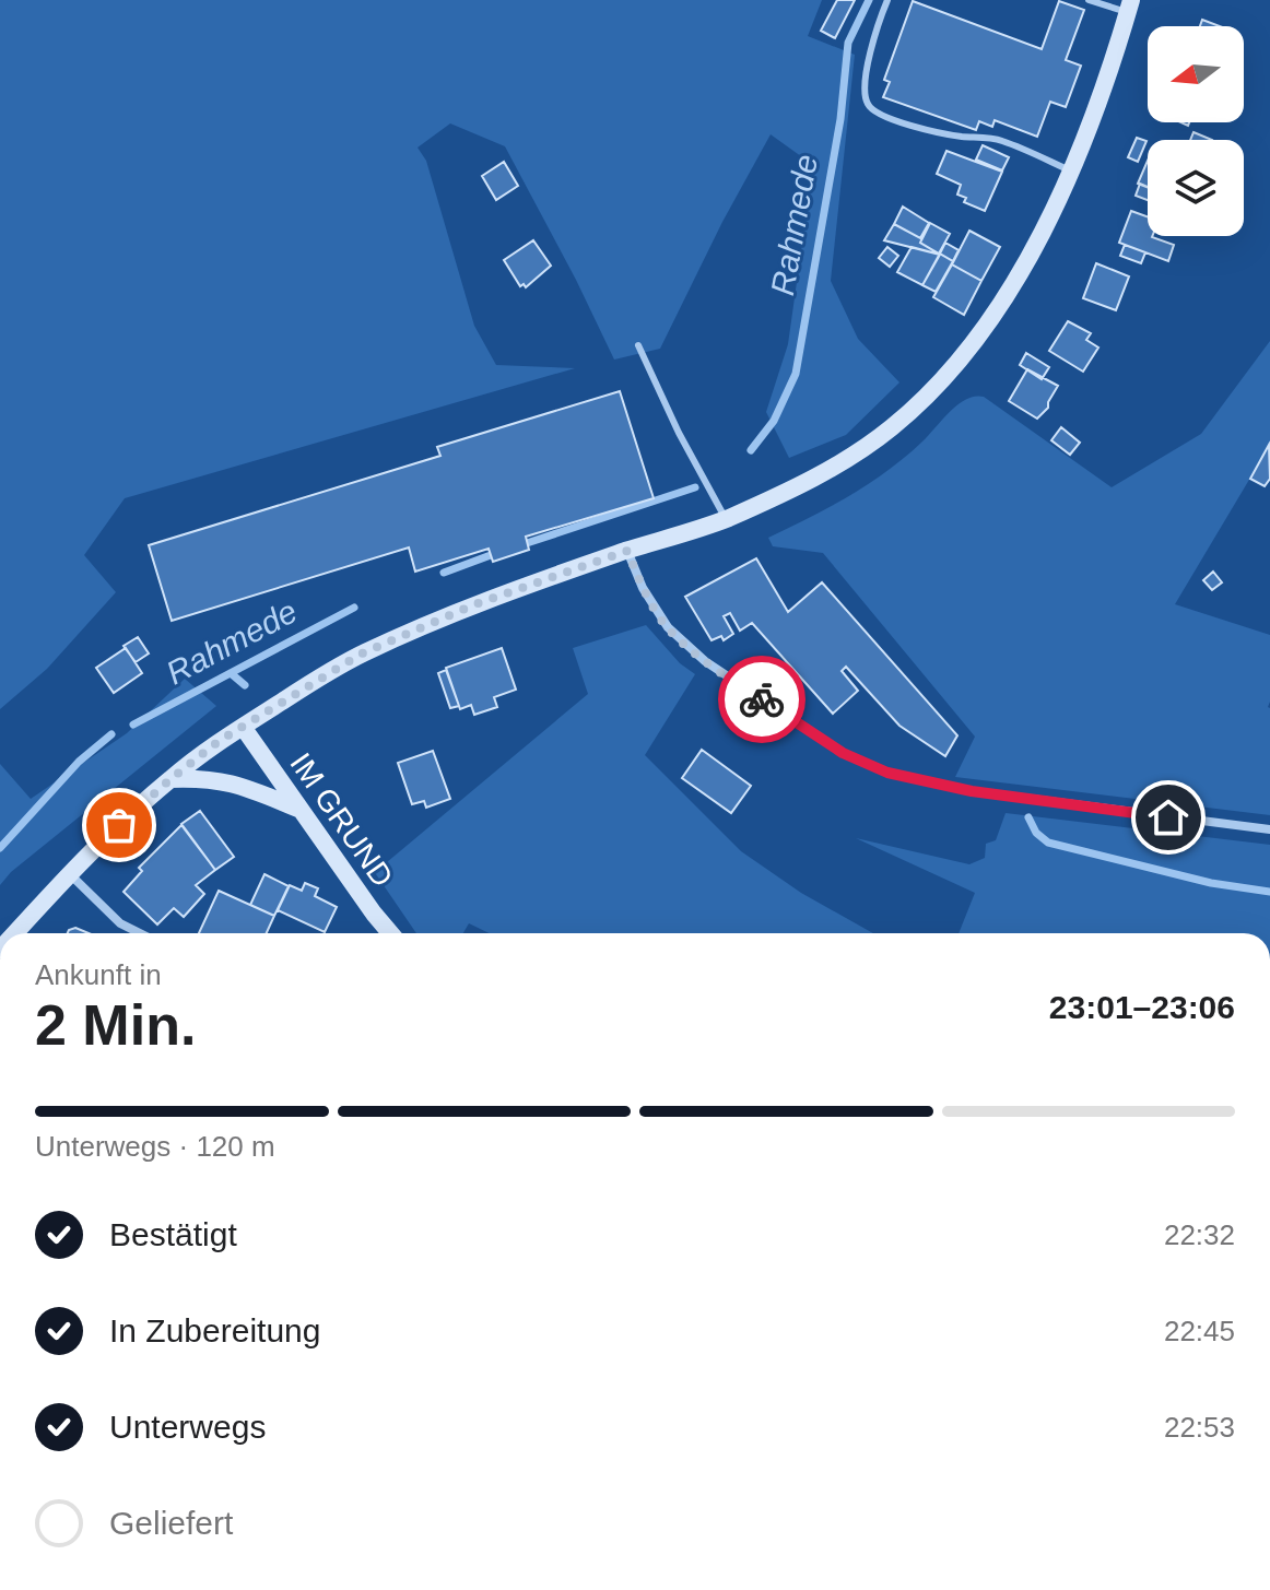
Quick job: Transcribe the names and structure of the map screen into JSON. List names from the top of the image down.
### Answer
{
  "streets": {
    "main road": ["IM GRUND"]
  },
  "water": ["Rahmede"],
  "north": "left",
  "page": {
    "heading": ["2 Min.", "Ankunft in", "23:01–23:06"],
    "bar": "Unterwegs · 120 m",
    "list": [
      ["Bestätigt", "22:32"],
      ["In Zubereitung", "22:45"],
      ["Unterwegs", "22:53"],
      "Geliefert"
    ]
  }
}
